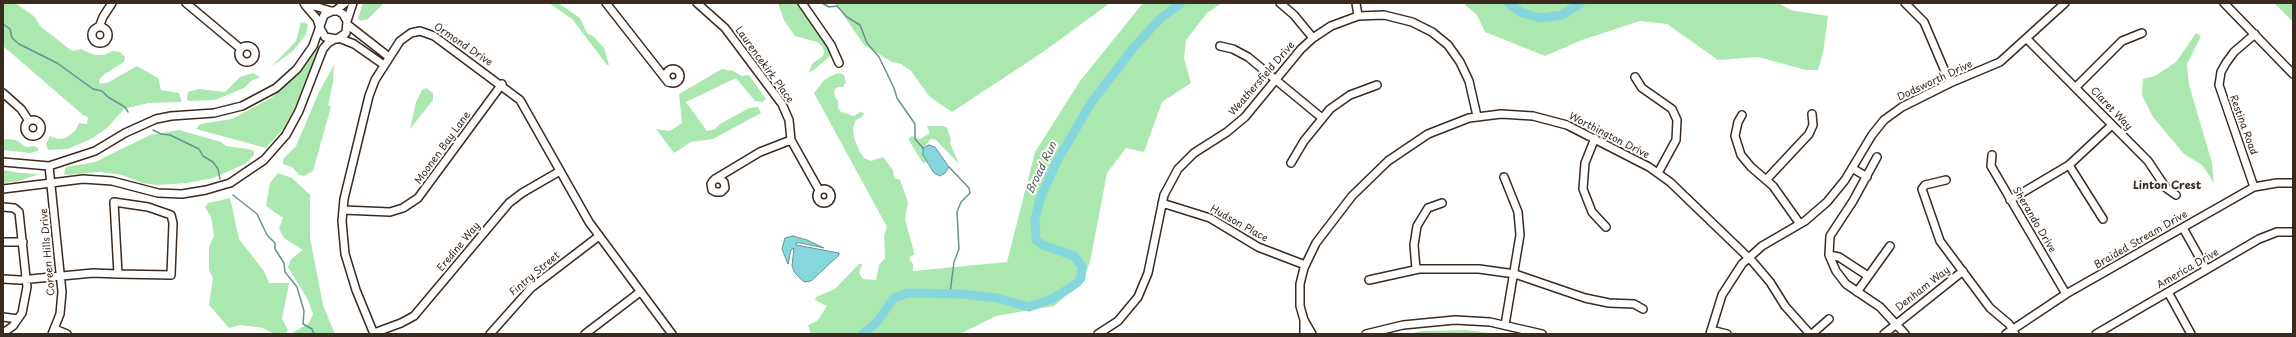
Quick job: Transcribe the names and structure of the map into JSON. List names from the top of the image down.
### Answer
{
  "streets": {
    "street": [
      "Ormond Drive",
      "Laurencekirk Place",
      "Weathersfield Drive",
      "Dodsworth Drive",
      "Claret Way",
      "Restina Road",
      "Worthington Drive",
      "Moonen Bay Lane",
      "Sherando Drive",
      "Hudson Place",
      "Braided Stream Drive",
      "Eredine Way",
      "Coreen Hills Drive",
      "America Drive",
      "Fintry Street",
      "Denham Way"
    ]
  },
  "crossings": [
    ["Ormond Drive", "Moonen Bay Lane"],
    ["Ormond Drive", "Eredine Way"],
    ["Ormond Drive", "Fintry Street"],
    ["Weathersfield Drive", "Worthington Drive"],
    ["Weathersfield Drive", "Hudson Place"],
    ["Dodsworth Drive", "Claret Way"],
    ["Dodsworth Drive", "Worthington Drive"],
    ["Restina Road", "Braided Stream Drive"],
    ["Worthington Drive", "Hudson Place"],
    ["Sherando Drive", "Braided Stream Drive"]
  ],
  "districts": ["Linton Crest"],
  "water": ["Broad Run"]
}
